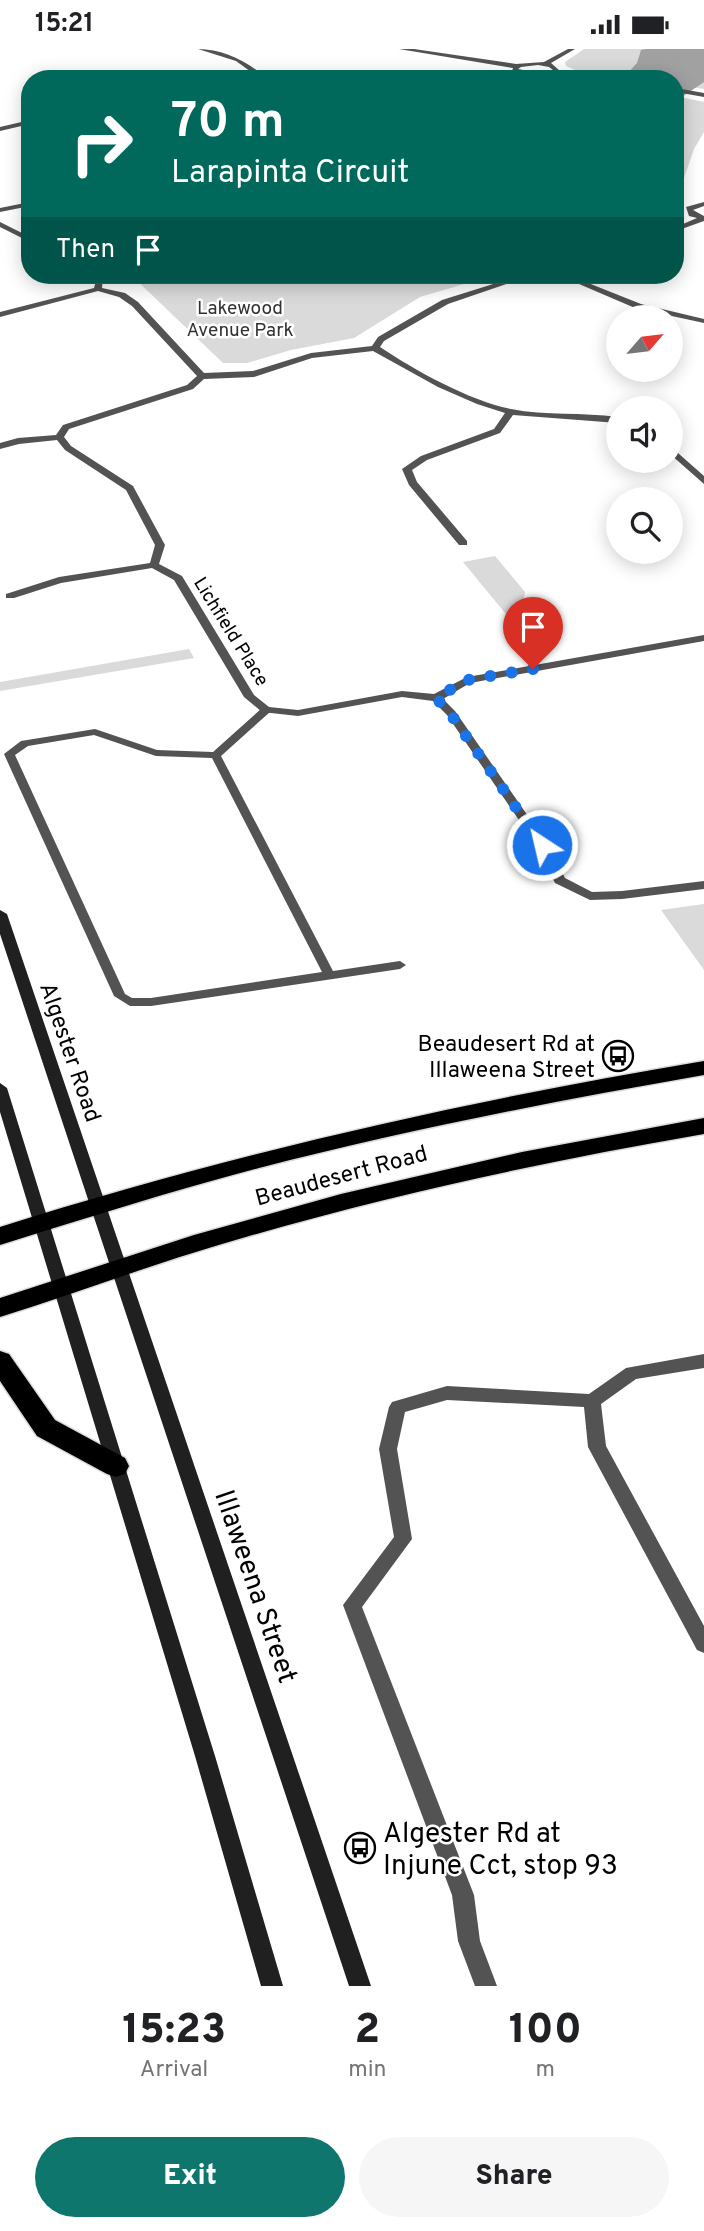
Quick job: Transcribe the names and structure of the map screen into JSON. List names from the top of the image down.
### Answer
{
  "streets": {
    "highway": ["Beaudesert Road"],
    "main road": ["Algester Road", "Illaweena Street"],
    "street": ["Lichfield Place"]
  },
  "crossings": [
    ["Algester Road", "Beaudesert Road"],
    ["Algester Road", "Illaweena Street"],
    ["Beaudesert Road", "Illaweena Street"]
  ],
  "parks": ["Lakewood Avenue Park"],
  "places": {
    "bus stop": ["Beaudesert Rd at Illaweena Street", "Algester Rd at Injune Cct, stop 93"]
  },
  "north": "top right",
  "page": {
    "status": "15:21",
    "turn": ["70 m", "Larapinta Circuit"],
    "then": "Then",
    "eta": [
      "15:23",
      "Arrival",
      "2",
      "min",
      "100",
      "m"
    ],
    "buttons": ["Exit", "Share"]
  }
}
